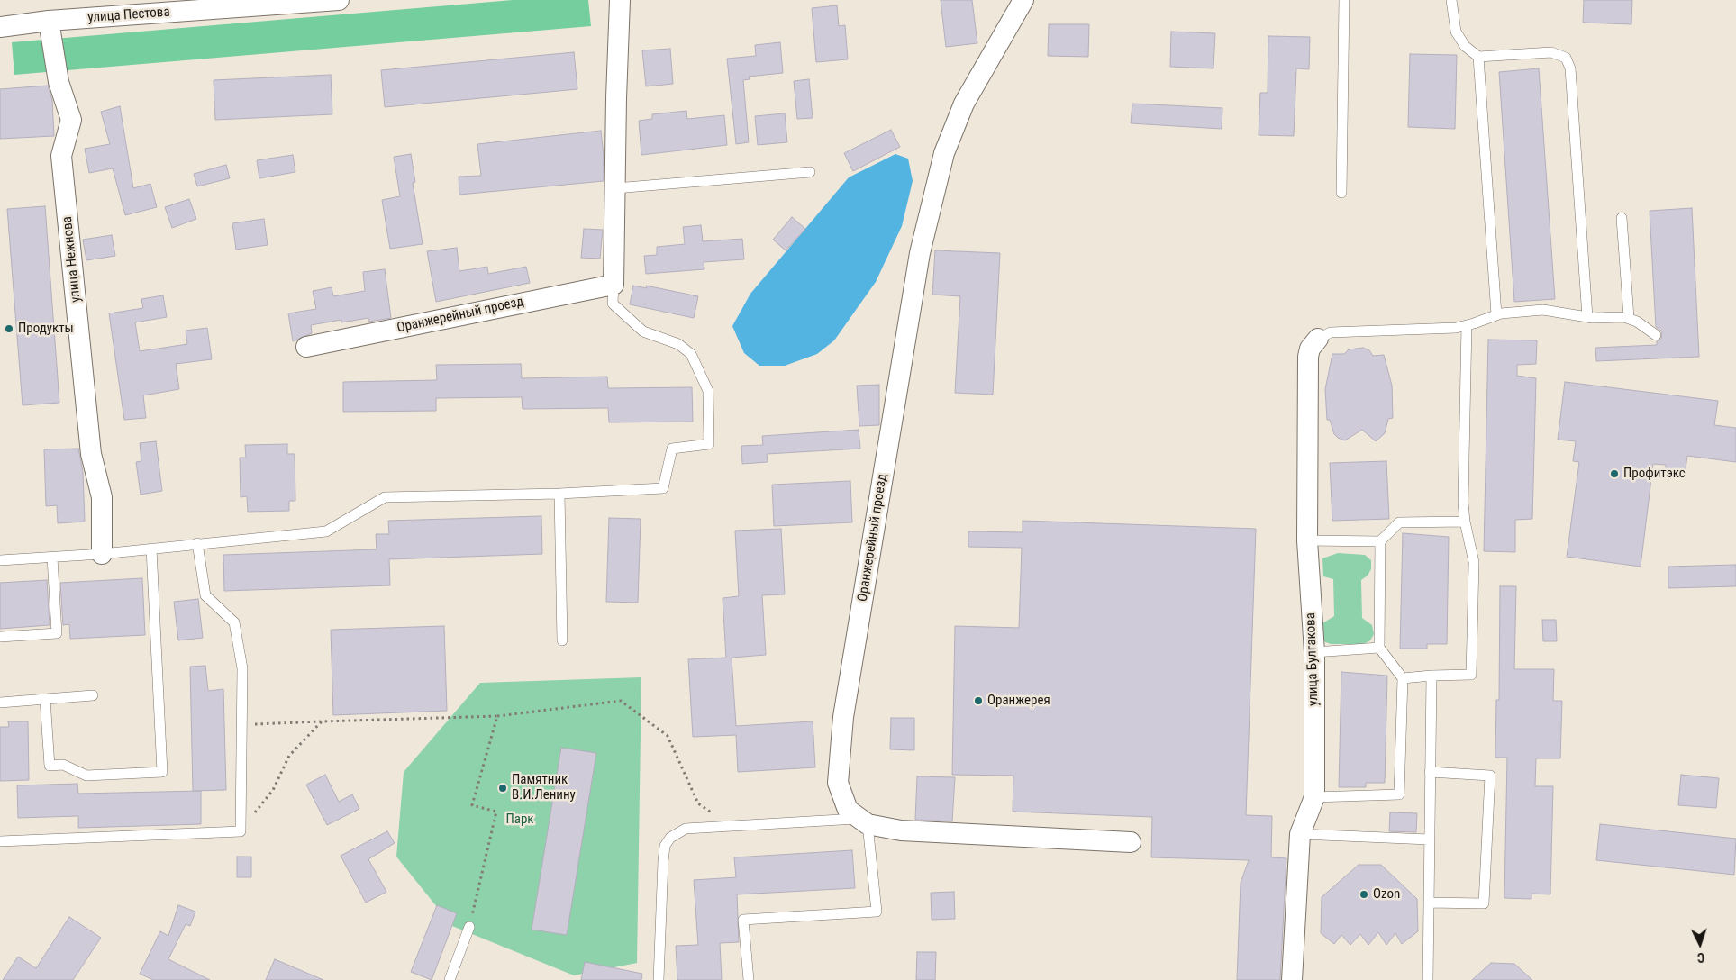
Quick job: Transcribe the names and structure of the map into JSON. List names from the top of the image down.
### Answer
{
  "streets": {
    "street": [
      "улица Пестова",
      "улица Нежнова",
      "Оранжерейный проезд",
      "улица Булгакова"
    ]
  },
  "crossings": [
    ["улица Пестова", "улица Нежнова"]
  ],
  "parks": ["Парк"],
  "places": [
    "Продукты",
    "Профитэкс",
    "Оранжерея",
    "Памятник В.И.Ленину",
    "Ozon"
  ],
  "north": "bottom"
}
